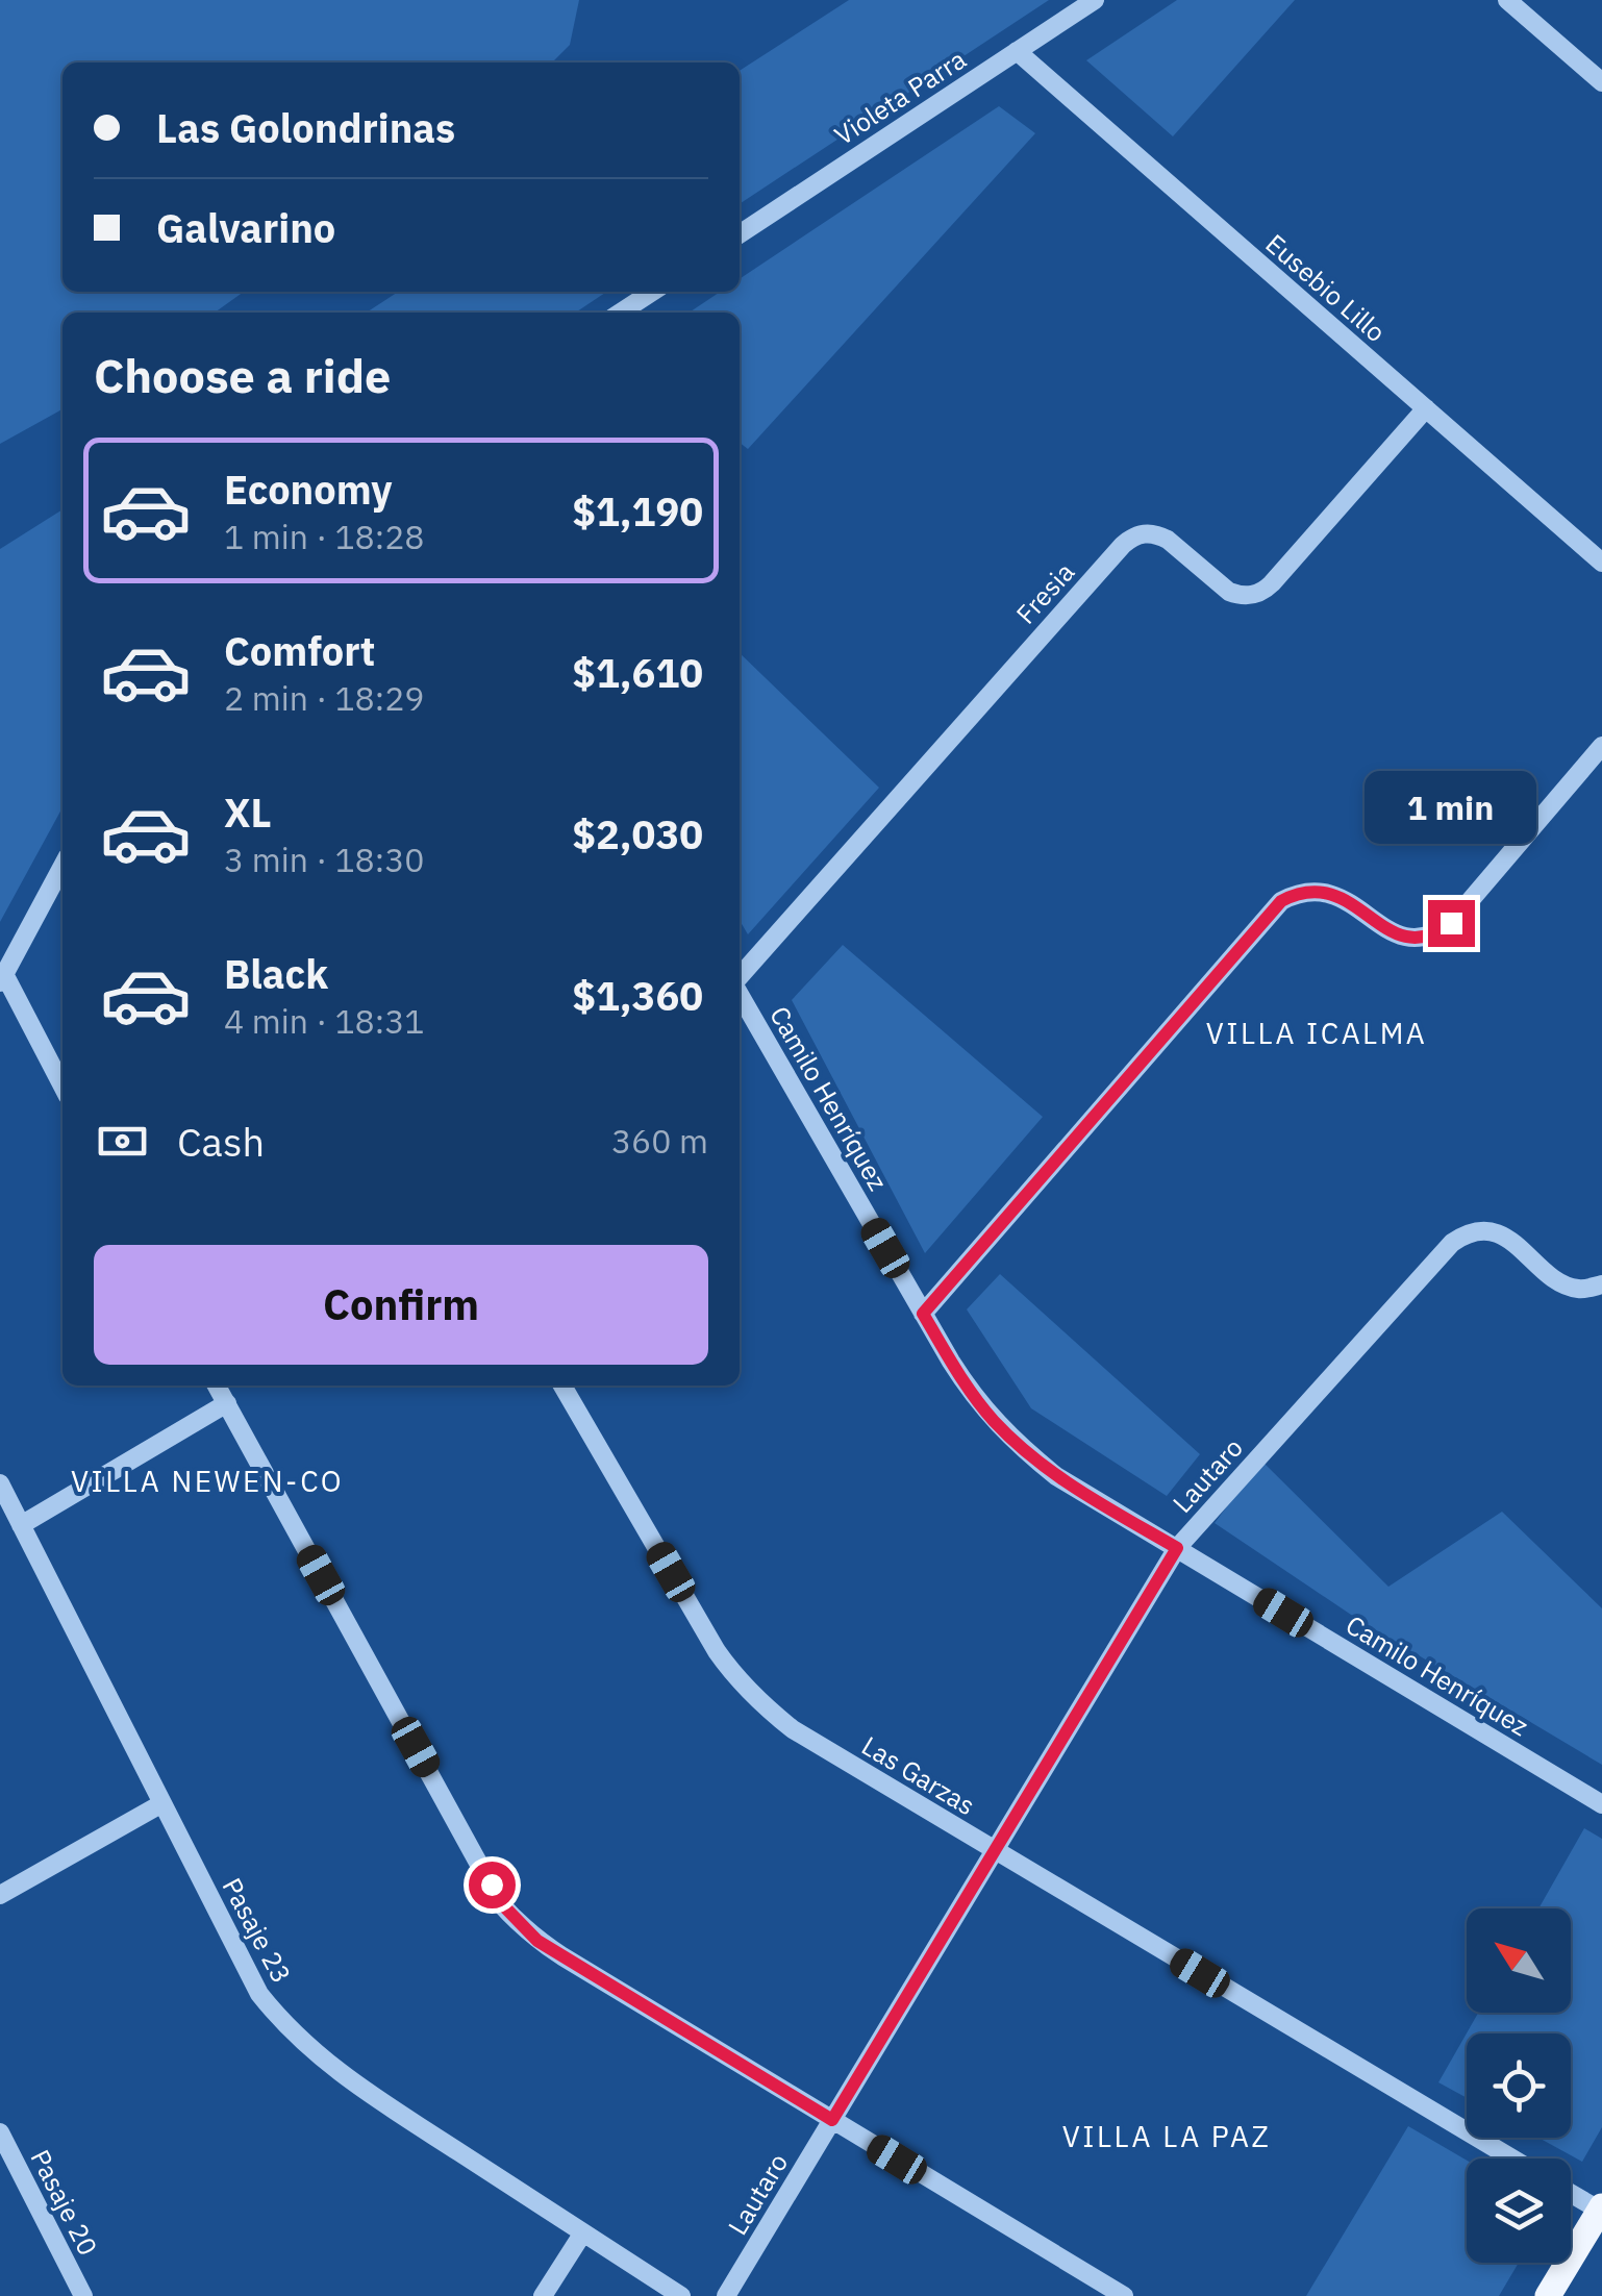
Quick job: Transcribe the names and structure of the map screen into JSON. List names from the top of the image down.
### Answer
{
  "streets": {
    "street": [
      "Violeta Parra",
      "Eusebio Lillo",
      "Fresia",
      "Camilo Henríquez",
      "Lautaro",
      "Las Garzas",
      "Pasaje 23",
      "Pasaje 20"
    ]
  },
  "crossings": [
    ["Violeta Parra", "Eusebio Lillo"],
    ["Eusebio Lillo", "Fresia"],
    ["Camilo Henríquez", "Lautaro"],
    ["Lautaro", "Las Garzas"]
  ],
  "districts": ["VILLA ICALMA", "VILLA NEWEN-CO", "VILLA LA PAZ"],
  "north": "top left",
  "page": {
    "banner": ["Las Golondrinas", "Galvarino"],
    "heading": "Choose a ride",
    "list": [
      {
        "name": "Economy",
        "note": "1 min · 18:28",
        "value": "$1,190"
      },
      {
        "name": "Comfort",
        "note": "2 min · 18:29",
        "value": "$1,610"
      },
      {
        "name": "XL",
        "note": "3 min · 18:30",
        "value": "$2,030"
      },
      {
        "name": "Black",
        "note": "4 min · 18:31",
        "value": "$1,360"
      }
    ],
    "bubble": "1 min",
    "pay": ["Cash", "360 m"],
    "buttons": "Confirm"
  }
}
